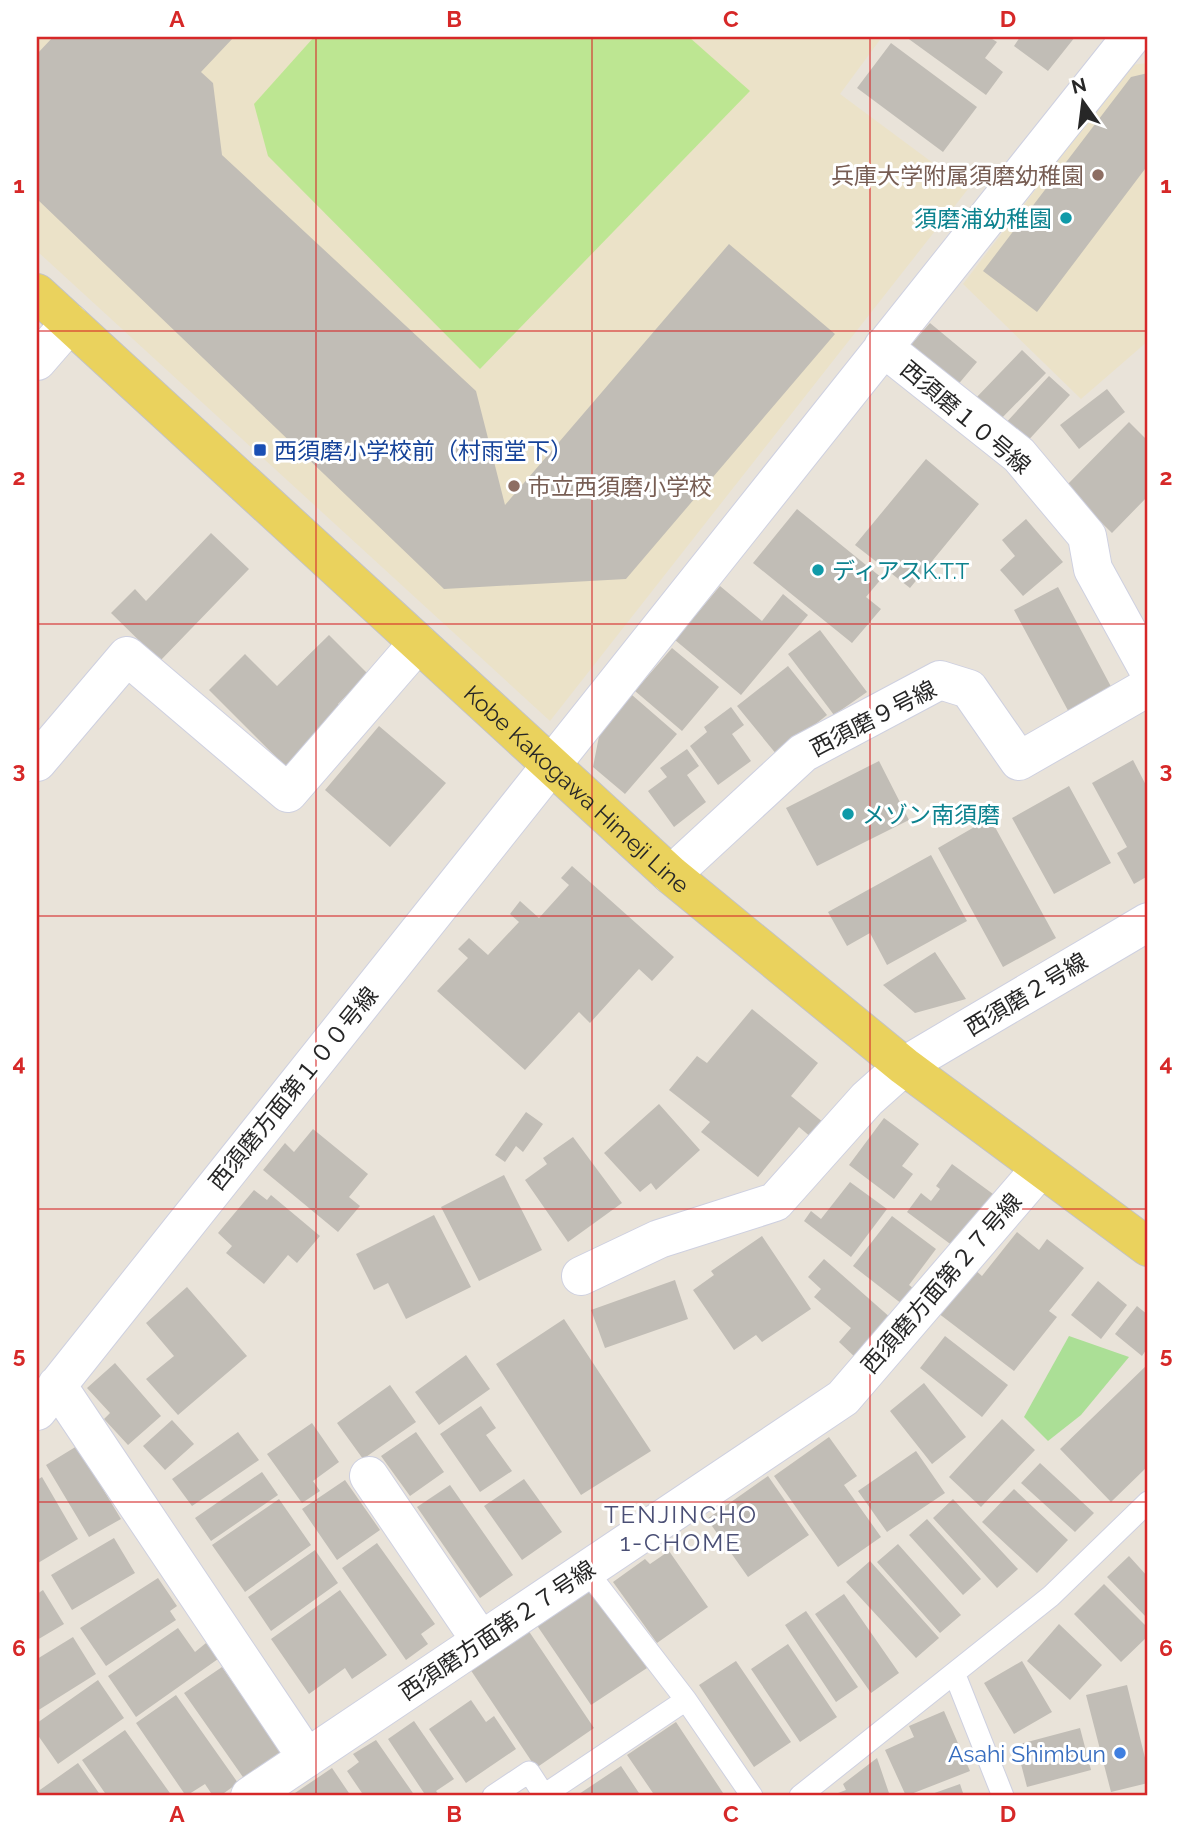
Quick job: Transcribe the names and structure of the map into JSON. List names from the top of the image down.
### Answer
{
  "streets": {
    "main road": ["Kobe Kakogawa Himeji Line"],
    "street": [
      "西須磨１０号線",
      "西須磨９号線",
      "西須磨２号線",
      "西須磨方面第１００号線",
      "西須磨方面第２７号線"
    ]
  },
  "crossings": [
    ["西須磨１０号線", "西須磨方面第１００号線"],
    ["西須磨９号線", "Kobe Kakogawa Himeji Line"],
    ["Kobe Kakogawa Himeji Line", "西須磨２号線"],
    ["Kobe Kakogawa Himeji Line", "西須磨方面第１００号線"],
    ["Kobe Kakogawa Himeji Line", "西須磨方面第２７号線"]
  ],
  "districts": ["TENJINCHO 1-CHOME"],
  "places": {
    "other": [
      "兵庫大学附属須磨幼稚園",
      "須磨浦幼稚園",
      "市立西須磨小学校",
      "ディアスK.T.T",
      "メゾン南須磨",
      "Asahi Shimbun"
    ],
    "transit": ["西須磨小学校前（村雨堂下）"]
  },
  "north": "top",
  "grid": {
    "columns": [
      "A",
      "B",
      "C",
      "D"
    ],
    "rows": [
      "1",
      "2",
      "3",
      "4",
      "5",
      "6"
    ]
  }
}
